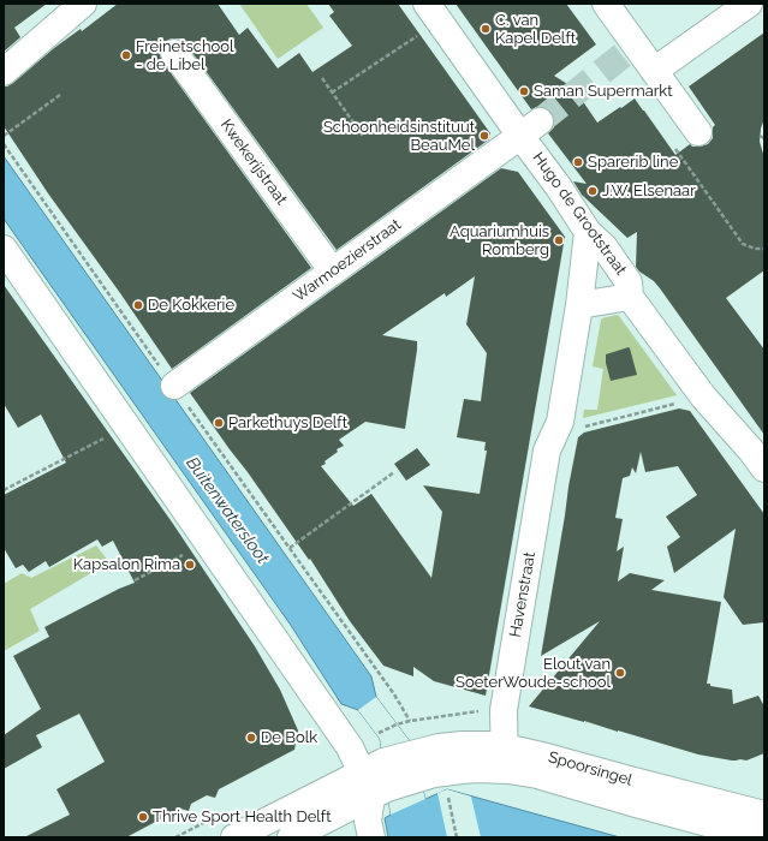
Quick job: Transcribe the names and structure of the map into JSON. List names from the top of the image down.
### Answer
{
  "streets": {
    "street": [
      "Kwekerijstraat",
      "Hugo de Grootstraat",
      "Warmoezierstraat",
      "Havenstraat",
      "Spoorsingel"
    ]
  },
  "crossings": [
    ["Kwekerijstraat", "Warmoezierstraat"],
    ["Hugo de Grootstraat", "Warmoezierstraat"],
    ["Hugo de Grootstraat", "Havenstraat"],
    ["Havenstraat", "Spoorsingel"]
  ],
  "water": ["Buitenwatersloot"],
  "places": [
    "C. van Kapel Delft",
    "Freinetschool - de Libel",
    "Saman Supermarkt",
    "Schoonheidsinstituut BeauMel",
    "Sparerib line",
    "J.W. Elsenaar",
    "Aquariumhuis Romberg",
    "De Kokkerie",
    "Parkethuys Delft",
    "Kapsalon Rima",
    "Elout van SoeterWoude-school",
    "De Bolk",
    "Thrive Sport Health Delft"
  ]
}
